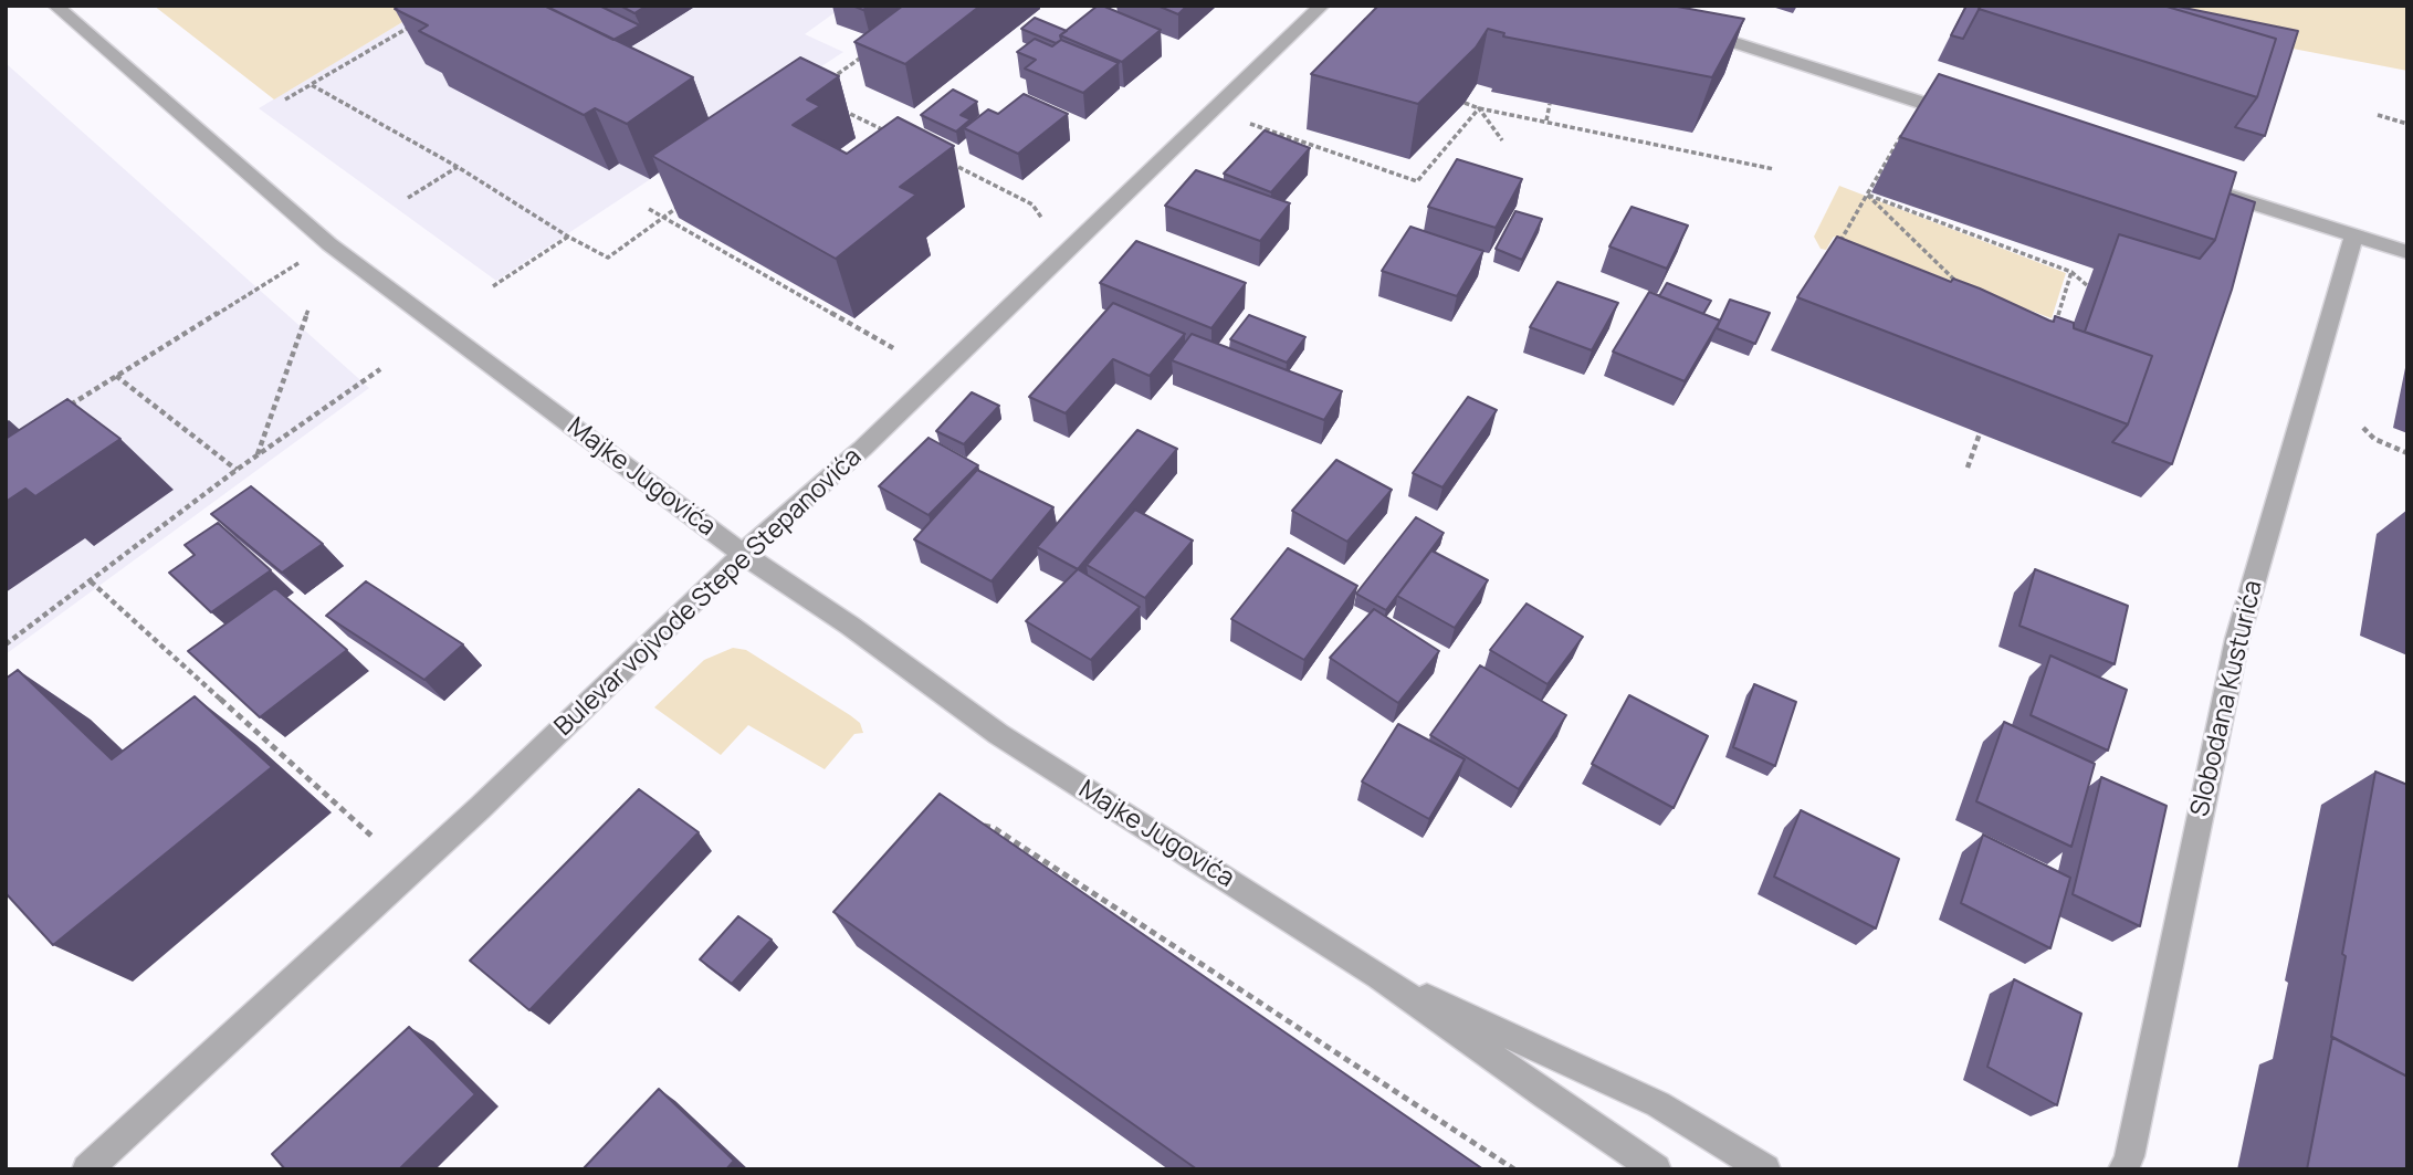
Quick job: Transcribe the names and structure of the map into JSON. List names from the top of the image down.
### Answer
{
  "streets": {
    "street": ["Majke Jugovića", "Bulevar vojvode Stepe Stepanovića", "Slobodana Kusturića"]
  },
  "crossings": [
    ["Majke Jugovića", "Bulevar vojvode Stepe Stepanovića"]
  ]
}
